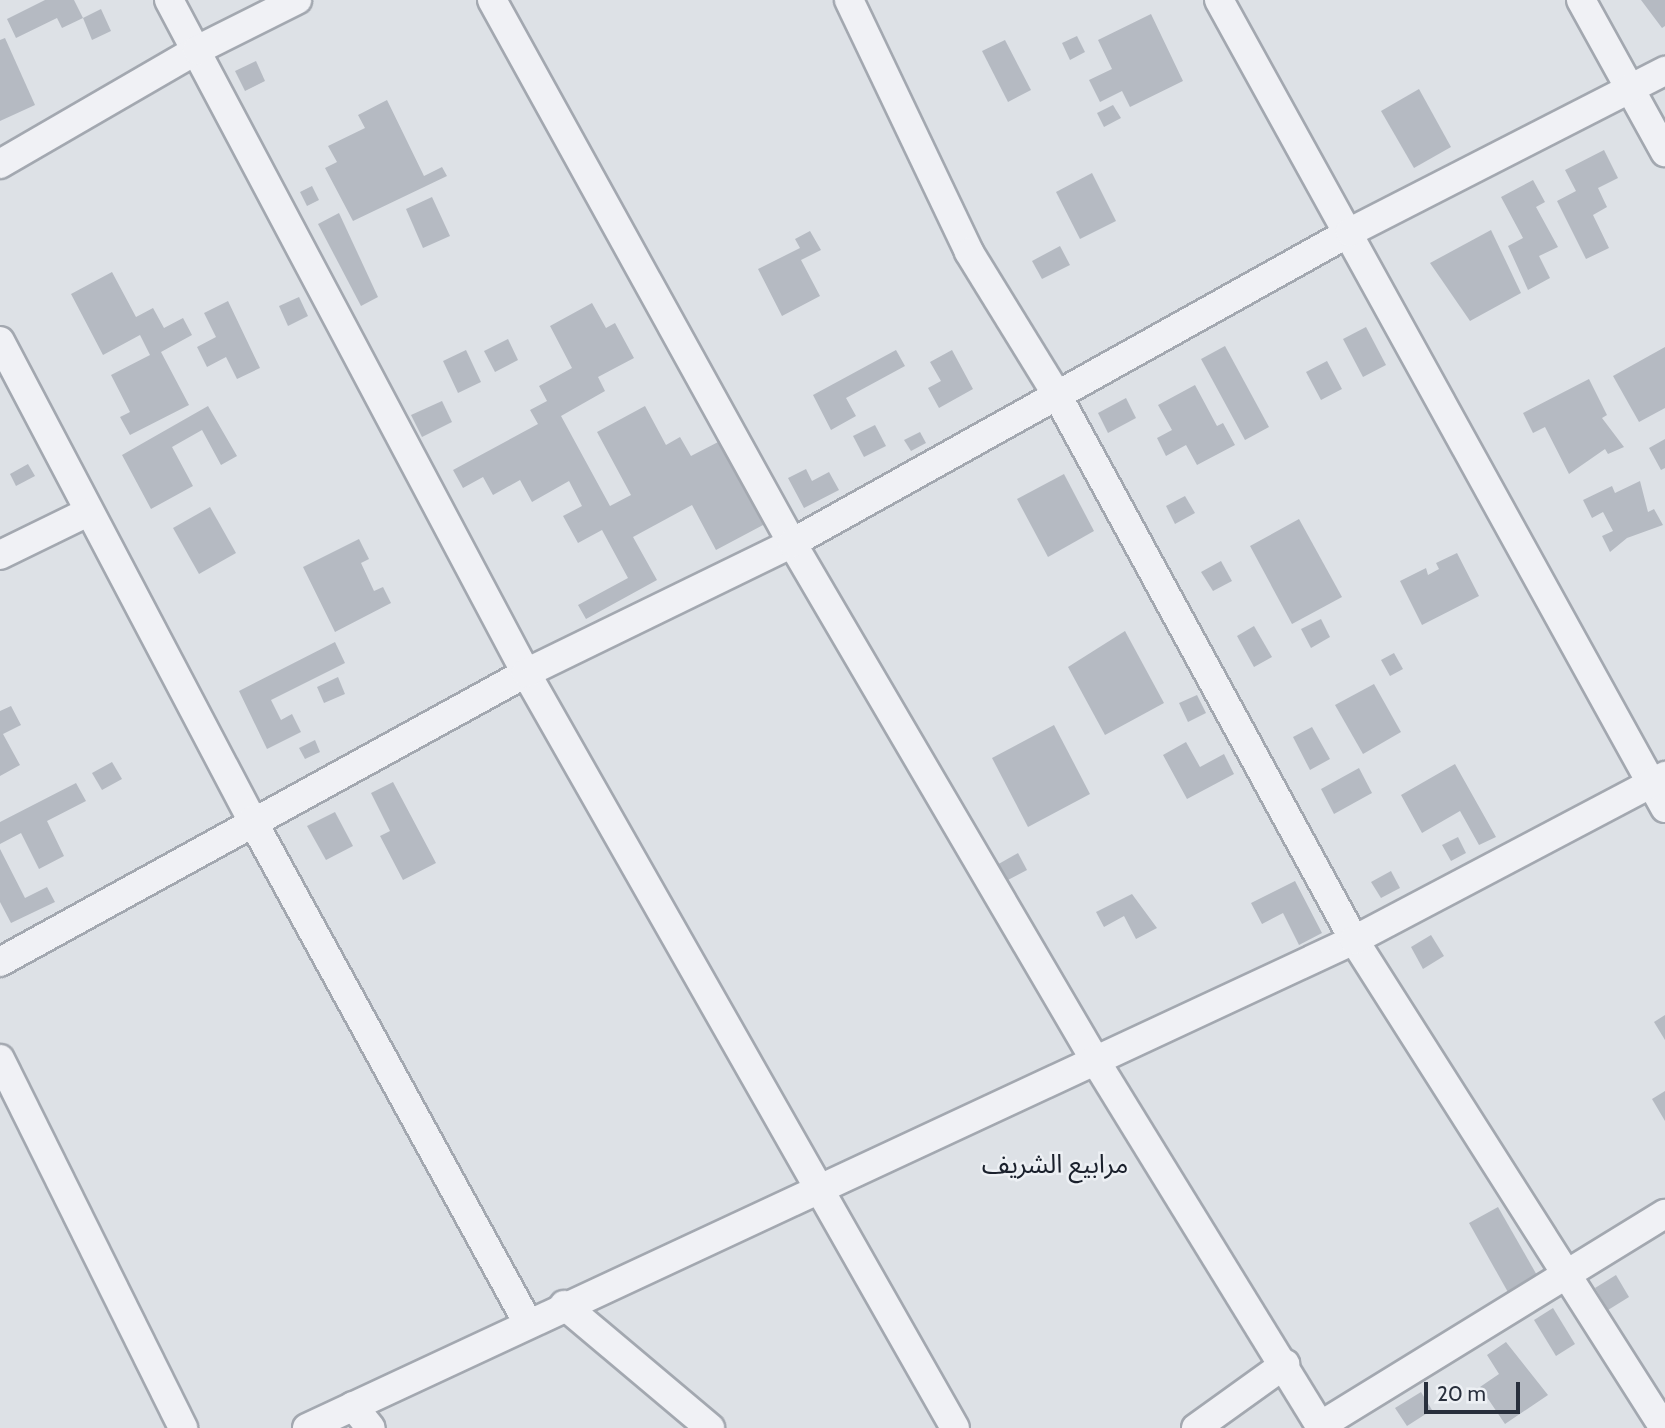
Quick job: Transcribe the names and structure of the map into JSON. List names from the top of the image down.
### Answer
{
  "districts": ["مرابيع الشريف"],
  "scale_bar": "20 m"
}
